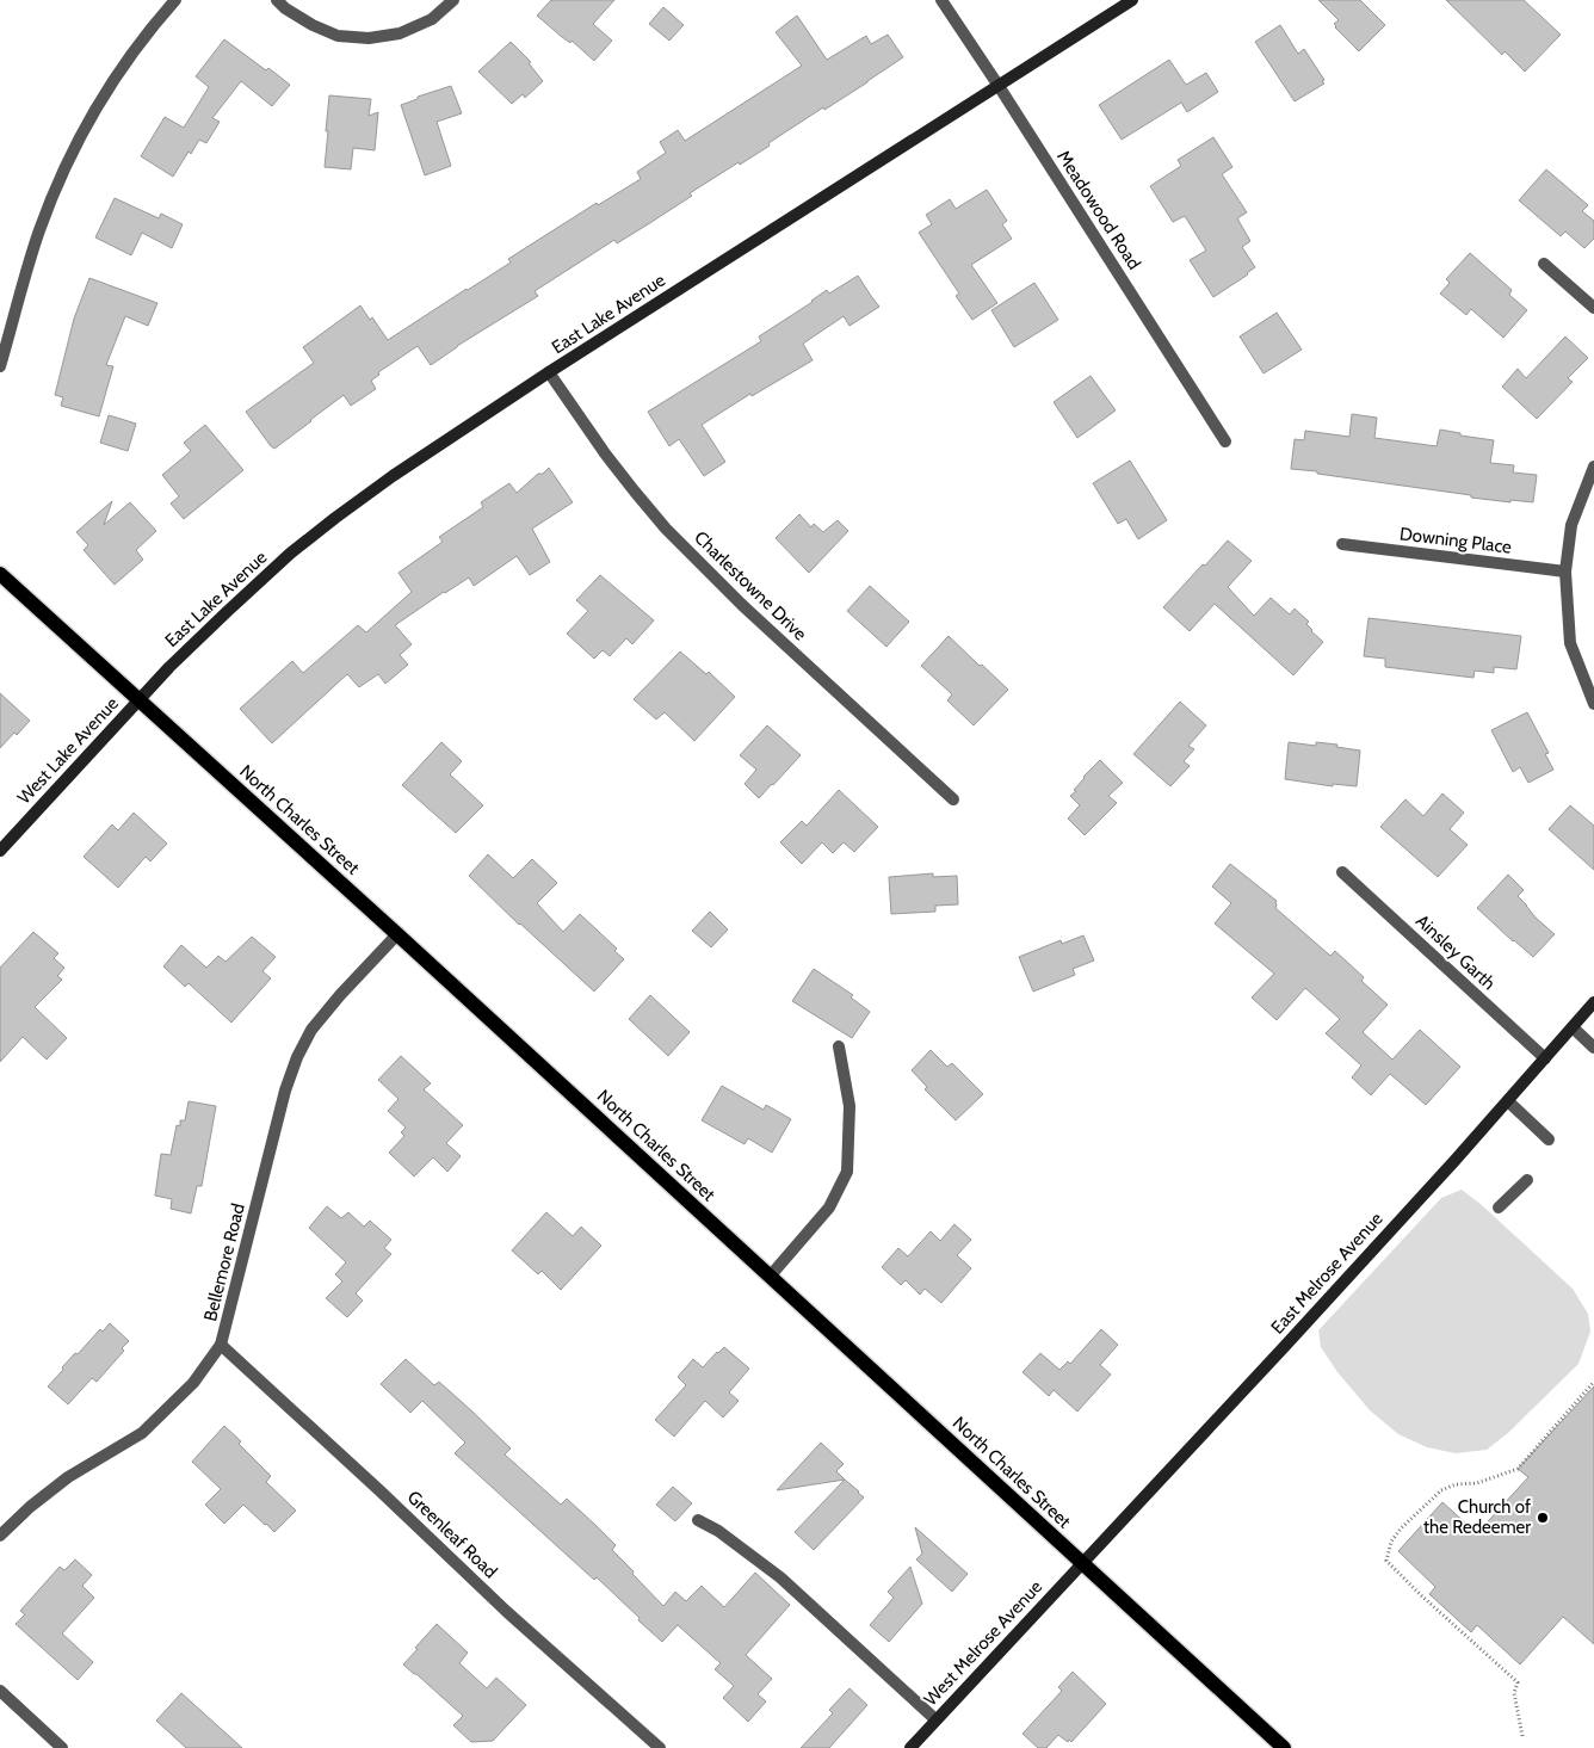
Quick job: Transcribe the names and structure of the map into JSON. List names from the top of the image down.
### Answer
{
  "streets": {
    "main road": ["North Charles Street"],
    "street": [
      "Meadowood Road",
      "East Lake Avenue",
      "Downing Place",
      "Charlestowne Drive",
      "West Lake Avenue",
      "Ainsley Garth",
      "Bellemore Road",
      "East Melrose Avenue",
      "Greenleaf Road",
      "West Melrose Avenue"
    ]
  },
  "crossings": [
    ["Meadowood Road", "East Lake Avenue"],
    ["East Lake Avenue", "Charlestowne Drive"],
    ["East Lake Avenue", "West Lake Avenue"],
    ["East Lake Avenue", "North Charles Street"],
    ["West Lake Avenue", "North Charles Street"],
    ["North Charles Street", "Bellemore Road"],
    ["North Charles Street", "East Melrose Avenue"],
    ["North Charles Street", "West Melrose Avenue"],
    ["Ainsley Garth", "East Melrose Avenue"],
    ["Bellemore Road", "Greenleaf Road"],
    ["East Melrose Avenue", "West Melrose Avenue"]
  ],
  "places": ["Church of the Redeemer"]
}
